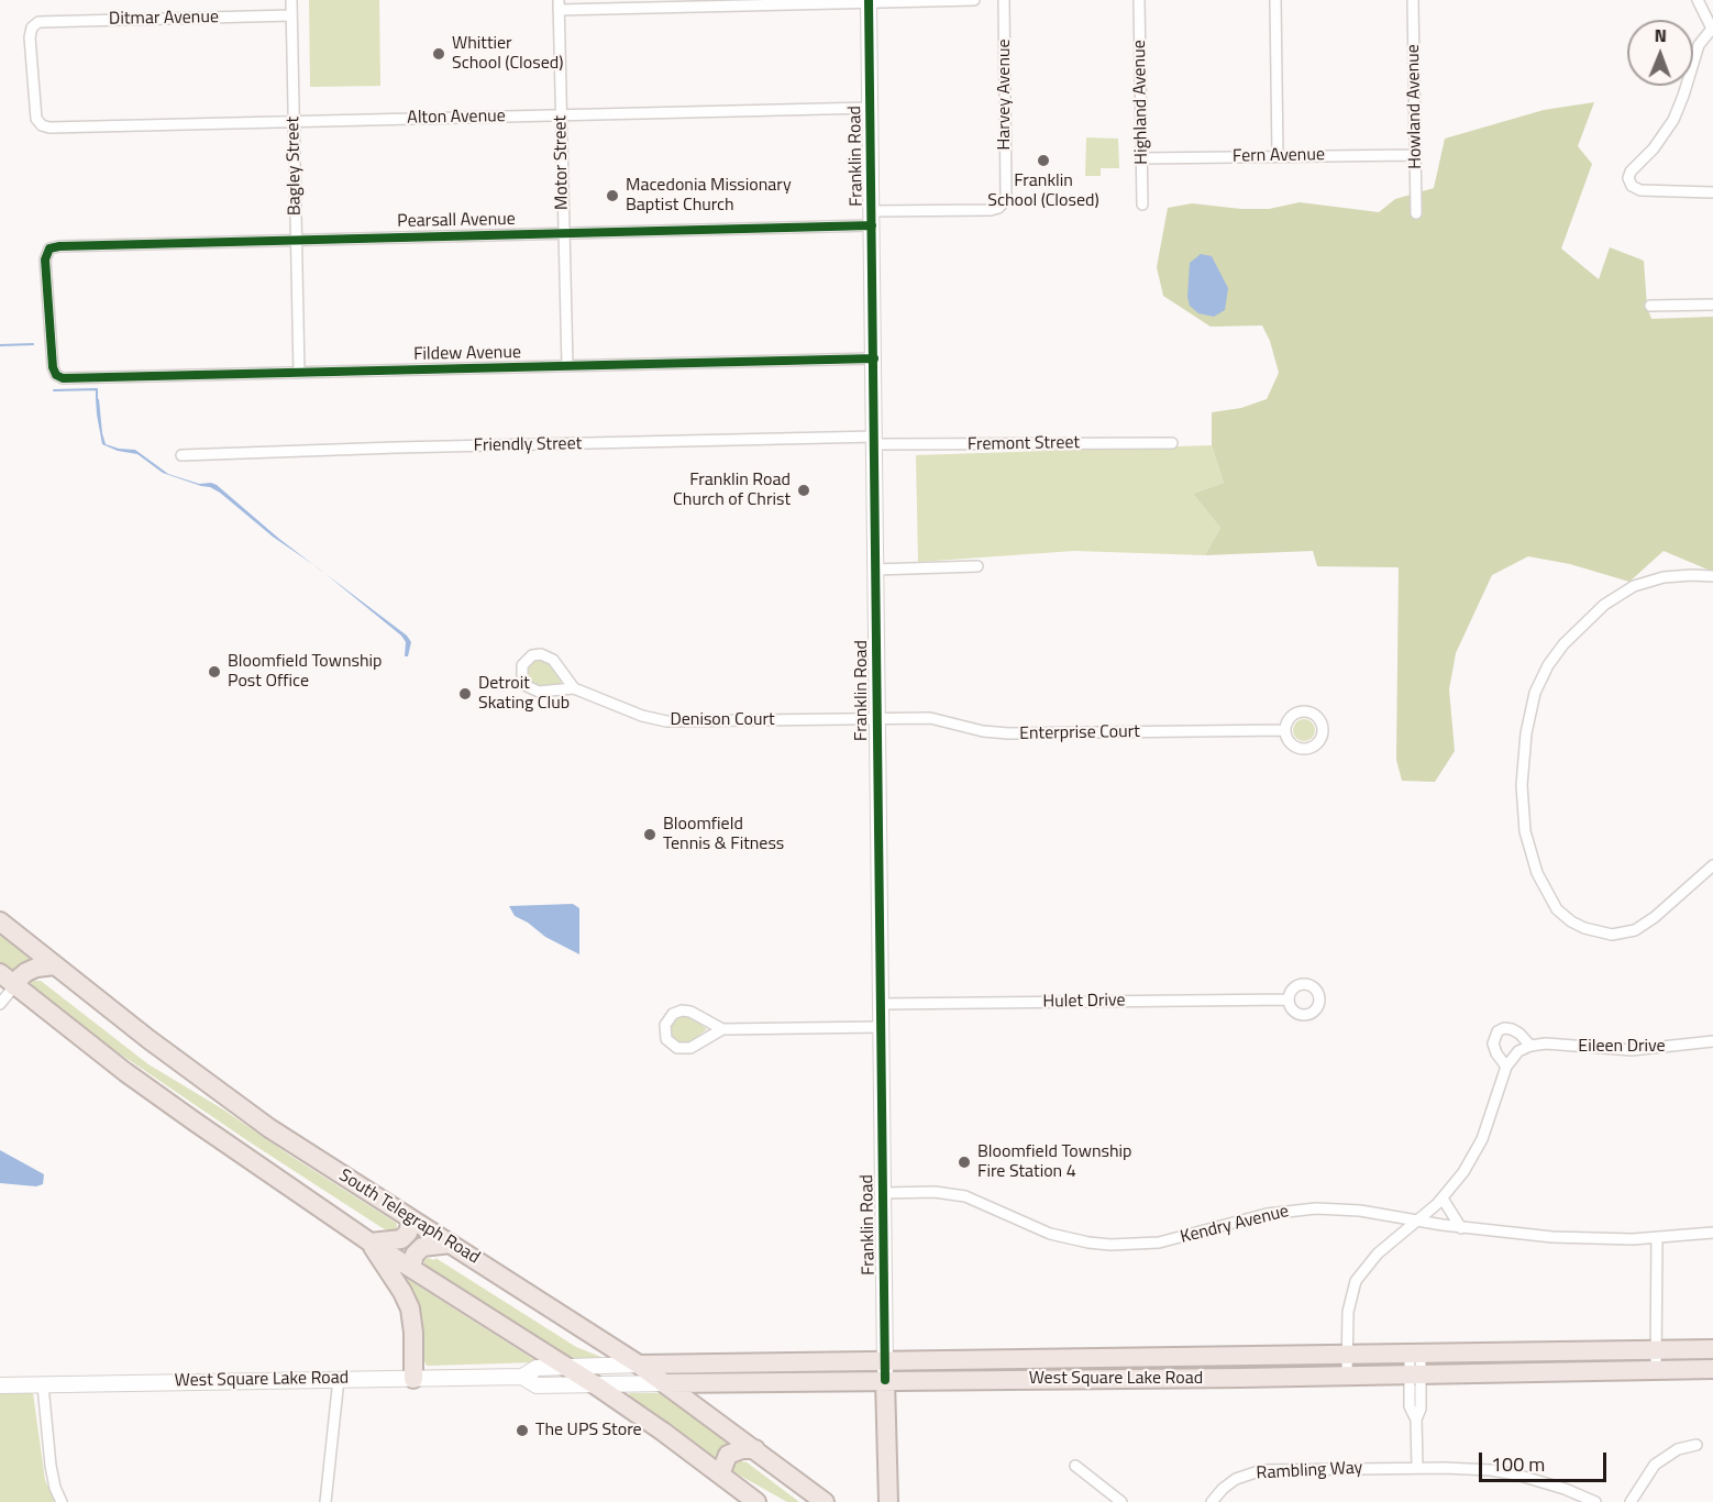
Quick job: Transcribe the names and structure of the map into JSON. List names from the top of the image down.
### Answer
{
  "streets": {
    "highway": ["Franklin Road", "South Telegraph Road", "West Square Lake Road"],
    "street": [
      "Ditmar Avenue",
      "Harvey Avenue",
      "Highland Avenue",
      "Howland Avenue",
      "Alton Avenue",
      "Fern Avenue",
      "Motor Street",
      "Bagley Street",
      "Pearsall Avenue",
      "Fildew Avenue",
      "Fremont Street",
      "Friendly Street",
      "Denison Court",
      "Enterprise Court",
      "Hulet Drive",
      "Eileen Drive",
      "Kendry Avenue",
      "Rambling Way"
    ]
  },
  "crossings": [
    ["Ditmar Avenue", "Alton Avenue"],
    ["Ditmar Avenue", "Bagley Street"],
    ["Harvey Avenue", "Pearsall Avenue"],
    ["Highland Avenue", "Fern Avenue"],
    ["Howland Avenue", "Fern Avenue"],
    ["Alton Avenue", "Franklin Road"],
    ["Alton Avenue", "Motor Street"],
    ["Alton Avenue", "Bagley Street"],
    ["Franklin Road", "Pearsall Avenue"],
    ["Franklin Road", "Fildew Avenue"],
    ["Franklin Road", "Fremont Street"],
    ["Franklin Road", "Friendly Street"],
    ["Franklin Road", "Denison Court"],
    ["Franklin Road", "Enterprise Court"],
    ["Franklin Road", "Hulet Drive"],
    ["Franklin Road", "Kendry Avenue"],
    ["Franklin Road", "West Square Lake Road"],
    ["Motor Street", "Pearsall Avenue"],
    ["Motor Street", "Fildew Avenue"],
    ["Bagley Street", "Pearsall Avenue"],
    ["Bagley Street", "Fildew Avenue"],
    ["Pearsall Avenue", "Fildew Avenue"],
    ["Fremont Street", "Friendly Street"],
    ["Denison Court", "Enterprise Court"],
    ["South Telegraph Road", "West Square Lake Road"]
  ],
  "places": [
    "Whittier School (Closed)",
    "Franklin School (Closed)",
    "Macedonia Missionary Baptist Church",
    "Franklin Road Church of Christ",
    "Bloomfield Township Post Office",
    "Detroit Skating Club",
    "Bloomfield Tennis & Fitness",
    "Bloomfield Township Fire Station 4",
    "The UPS Store"
  ],
  "scale_bar": "100 m",
  "north": "top"
}
